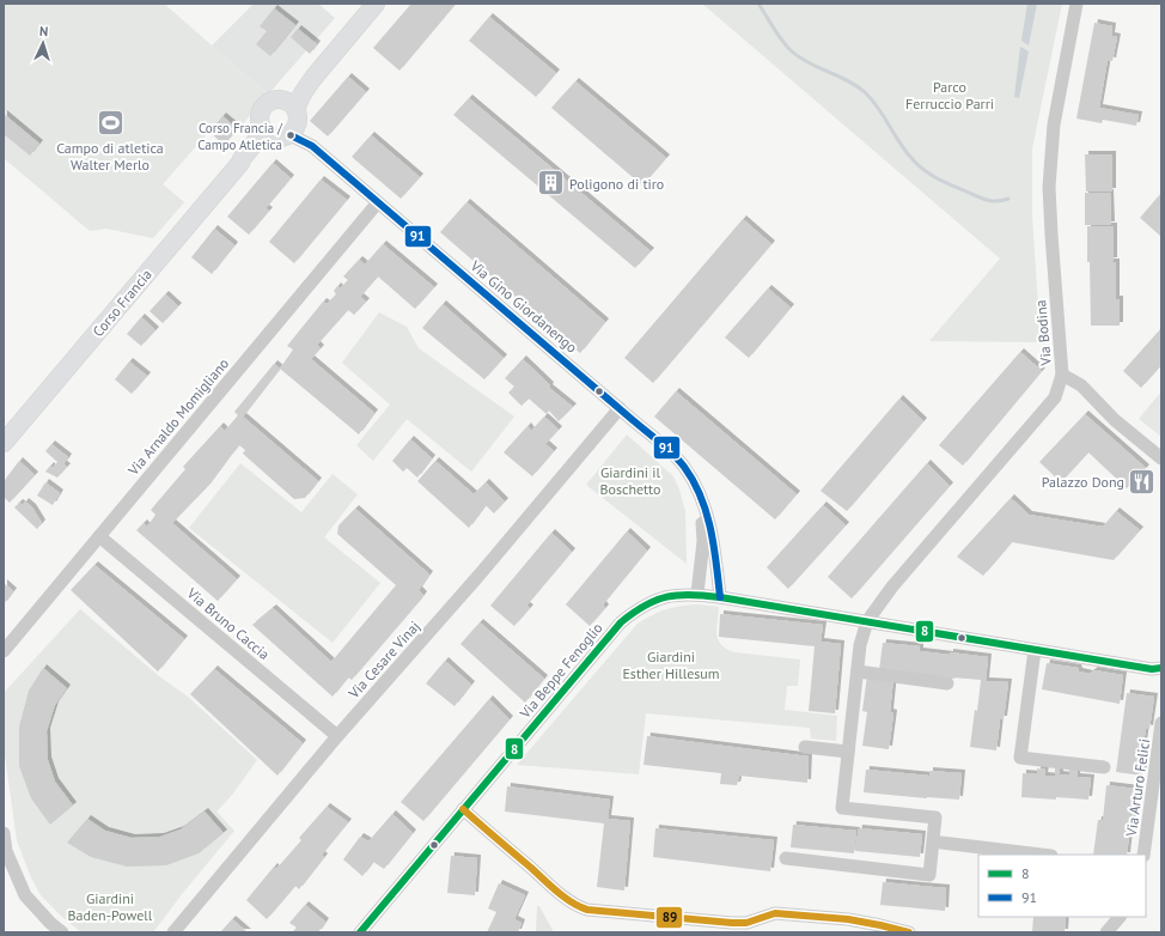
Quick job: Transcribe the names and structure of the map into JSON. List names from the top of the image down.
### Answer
{
  "streets": {
    "main road": ["Corso Francia"],
    "street": [
      "Via Gino Giordanengo",
      "Via Bodina",
      "Via Arnaldo Momigliano",
      "Via Bruno Caccia",
      "Via Cesare Vinaj",
      "Via Beppe Fenoglio",
      "Via Arturo Felici"
    ]
  },
  "crossings": [
    ["Corso Francia", "Via Gino Giordanengo"],
    ["Via Gino Giordanengo", "Via Arnaldo Momigliano"],
    ["Via Gino Giordanengo", "Via Cesare Vinaj"],
    ["Via Gino Giordanengo", "Via Beppe Fenoglio"],
    ["Via Bodina", "Via Beppe Fenoglio"],
    ["Via Arnaldo Momigliano", "Via Bruno Caccia"],
    ["Via Bruno Caccia", "Via Cesare Vinaj"]
  ],
  "parks": [
    "Parco Ferruccio Parri",
    "Giardini il Boschetto",
    "Giardini Esther Hillesum",
    "Giardini Baden-Powell"
  ],
  "places": {
    "sports": ["Campo di atletica Walter Merlo"],
    "other": ["Corso Francia / Campo Atletica"],
    "building": ["Poligono di tiro"],
    "restaurant": ["Palazzo Dong"]
  },
  "lines": ["transit line 91", "transit line 8", "transit line 89"],
  "legend": ["8", "91"],
  "north": "top"
}
